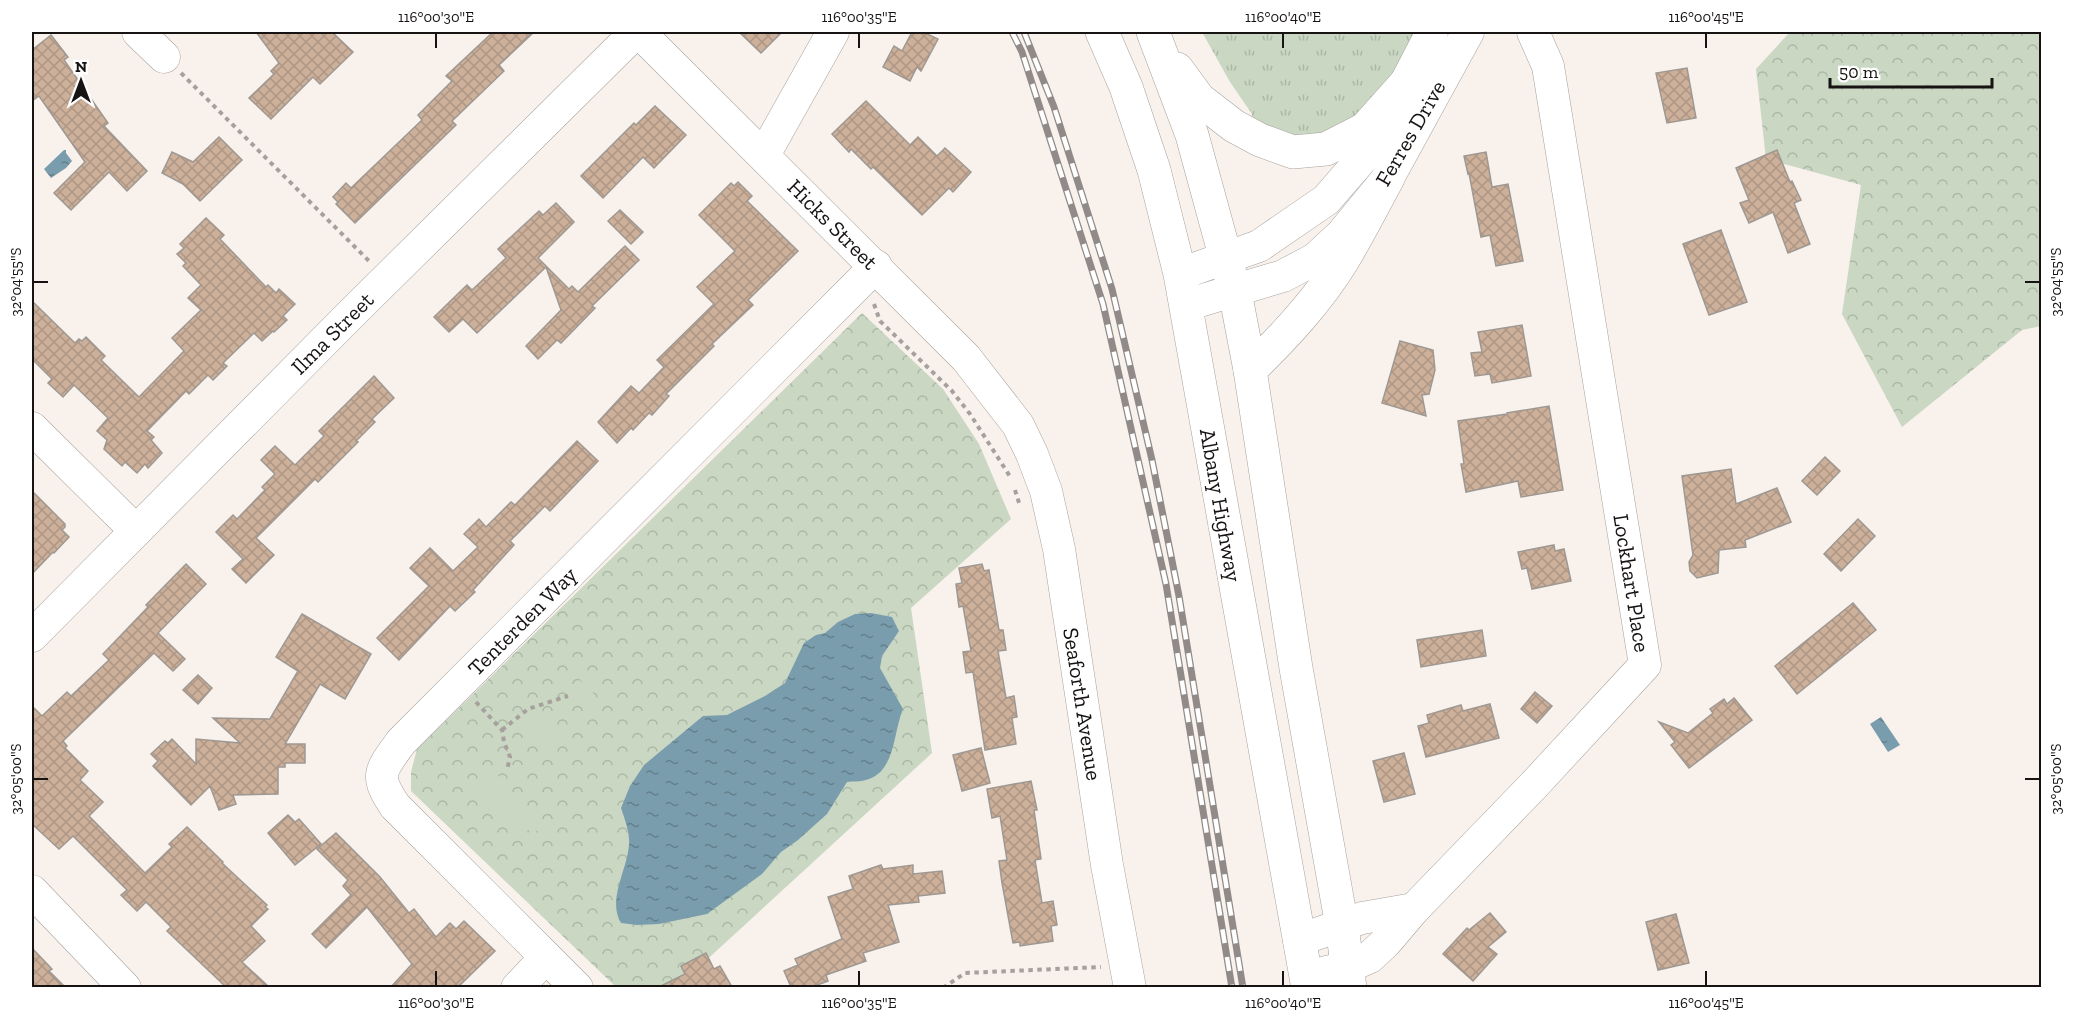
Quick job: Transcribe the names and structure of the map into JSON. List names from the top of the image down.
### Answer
{
  "streets": {
    "highway": ["Albany Highway"],
    "street": [
      "Ferres Drive",
      "Hicks Street",
      "Ilma Street",
      "Lockhart Place",
      "Tenterden Way",
      "Seaforth Avenue"
    ]
  },
  "crossings": [
    ["Ferres Drive", "Albany Highway"],
    ["Hicks Street", "Ilma Street"],
    ["Hicks Street", "Tenterden Way"],
    ["Hicks Street", "Seaforth Avenue"],
    ["Albany Highway", "Lockhart Place"]
  ],
  "scale_bar": "50 m",
  "north": "top",
  "coordinates": [
    "116°00'30\"E",
    "116°00'35\"E",
    "116°00'40\"E",
    "116°00'45\"E",
    "32°04'55\"S",
    "32°05'00\"S"
  ]
}
